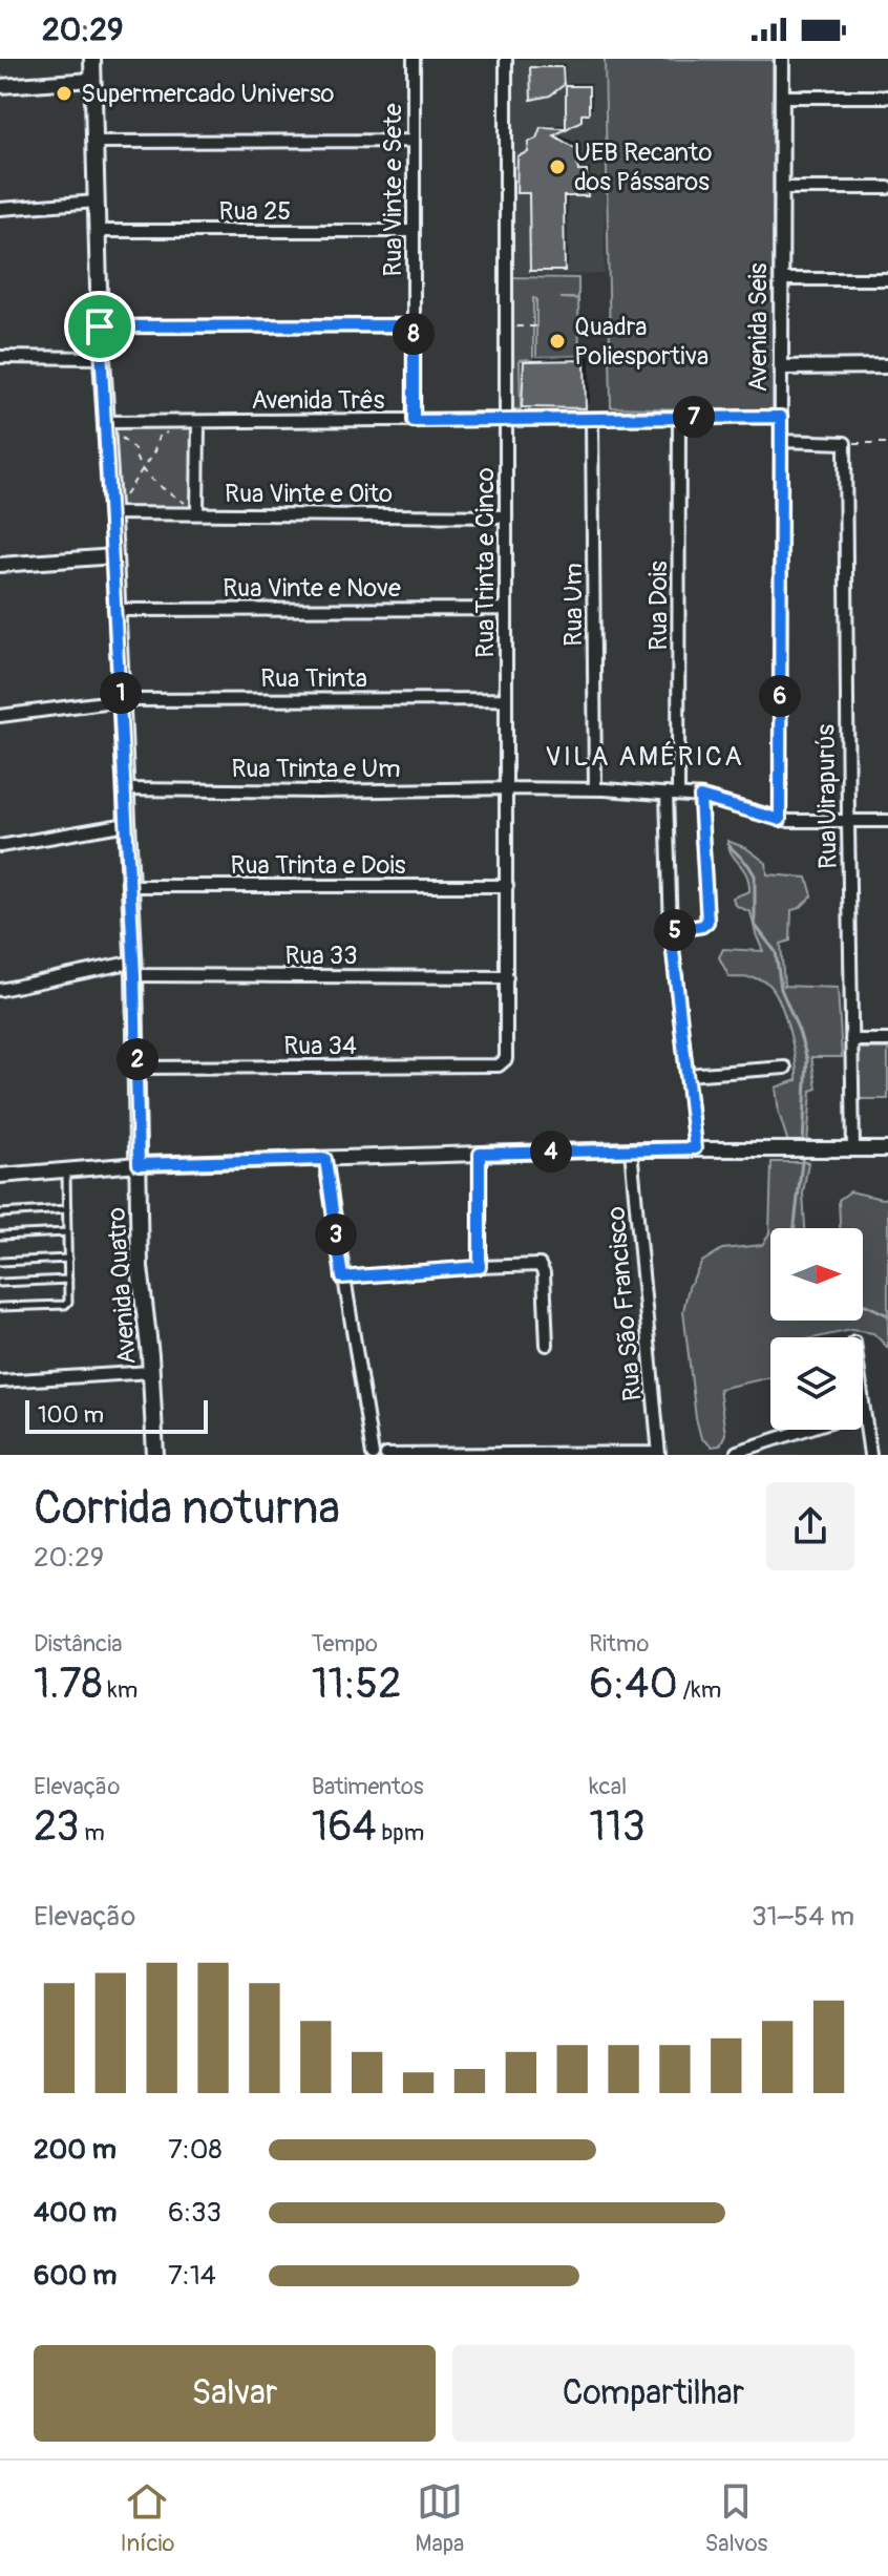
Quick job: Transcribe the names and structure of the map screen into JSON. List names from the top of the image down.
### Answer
{
  "streets": {
    "main road": ["Avenida Quatro"],
    "street": [
      "Rua Vinte e Sete",
      "Rua 25",
      "Avenida Seis",
      "Avenida Três",
      "Rua Vinte e Oito",
      "Rua Trinta e Cinco",
      "Rua Vinte e Nove",
      "Rua Um",
      "Rua Dois",
      "Rua Trinta",
      "Rua Trinta e Um",
      "Rua Uirapurύs",
      "Rua Trinta e Dois",
      "Rua 33",
      "Rua 34",
      "Rua São Francisco"
    ]
  },
  "crossings": [
    ["Rua Vinte e Sete", "Rua 25"],
    ["Rua Vinte e Sete", "Avenida Três"],
    ["Rua 25", "Avenida Quatro"],
    ["Avenida Seis", "Avenida Três"],
    ["Avenida Seis", "Rua Trinta e Um"],
    ["Avenida Três", "Rua Trinta e Cinco"],
    ["Avenida Três", "Rua Um"],
    ["Avenida Três", "Rua Dois"],
    ["Avenida Três", "Avenida Quatro"],
    ["Rua Vinte e Oito", "Rua Trinta e Cinco"],
    ["Rua Vinte e Oito", "Avenida Quatro"],
    ["Rua Trinta e Cinco", "Rua Vinte e Nove"],
    ["Rua Trinta e Cinco", "Rua Trinta"],
    ["Rua Trinta e Cinco", "Rua Trinta e Um"],
    ["Rua Trinta e Cinco", "Rua Trinta e Dois"],
    ["Rua Trinta e Cinco", "Rua 33"],
    ["Rua Trinta e Cinco", "Rua 34"],
    ["Rua Vinte e Nove", "Avenida Quatro"],
    ["Rua Um", "Rua Trinta e Um"],
    ["Rua Dois", "Rua Trinta e Um"],
    ["Rua Trinta", "Avenida Quatro"],
    ["Rua Trinta e Um", "Rua Uirapurύs"],
    ["Rua Trinta e Um", "Avenida Quatro"],
    ["Rua Trinta e Dois", "Avenida Quatro"],
    ["Rua 33", "Avenida Quatro"],
    ["Rua 34", "Avenida Quatro"]
  ],
  "districts": ["VILA AMÉRICA"],
  "places": ["Supermercado Universo", "UEB Recanto dos Pássaros", "Quadra Poliesportiva"],
  "scale_bar": "100 m",
  "north": "right",
  "page": {
    "status": "20:29",
    "pins": [
      "8",
      "7",
      "1",
      "6",
      "5",
      "2",
      "4",
      "3"
    ],
    "scale": "100 m",
    "heading": ["Corrida noturna", "20:29"],
    "stats": [
      ["Distância", "1.78 km"],
      ["Tempo", "11:52"],
      ["Ritmo", "6:40 /km"],
      ["Elevação", "23 m"],
      ["Batimentos", "164 bpm"],
      ["kcal", "113"]
    ],
    "chart": ["Elevação", "31–54 m"],
    "list": [
      {
        "name": "200 m",
        "note": "7:08"
      },
      {
        "name": "400 m",
        "note": "6:33"
      },
      {
        "name": "600 m",
        "note": "7:14"
      }
    ],
    "buttons": ["Salvar", "Compartilhar"],
    "tabs": ["Início", "Mapa", "Salvos"]
  }
}
